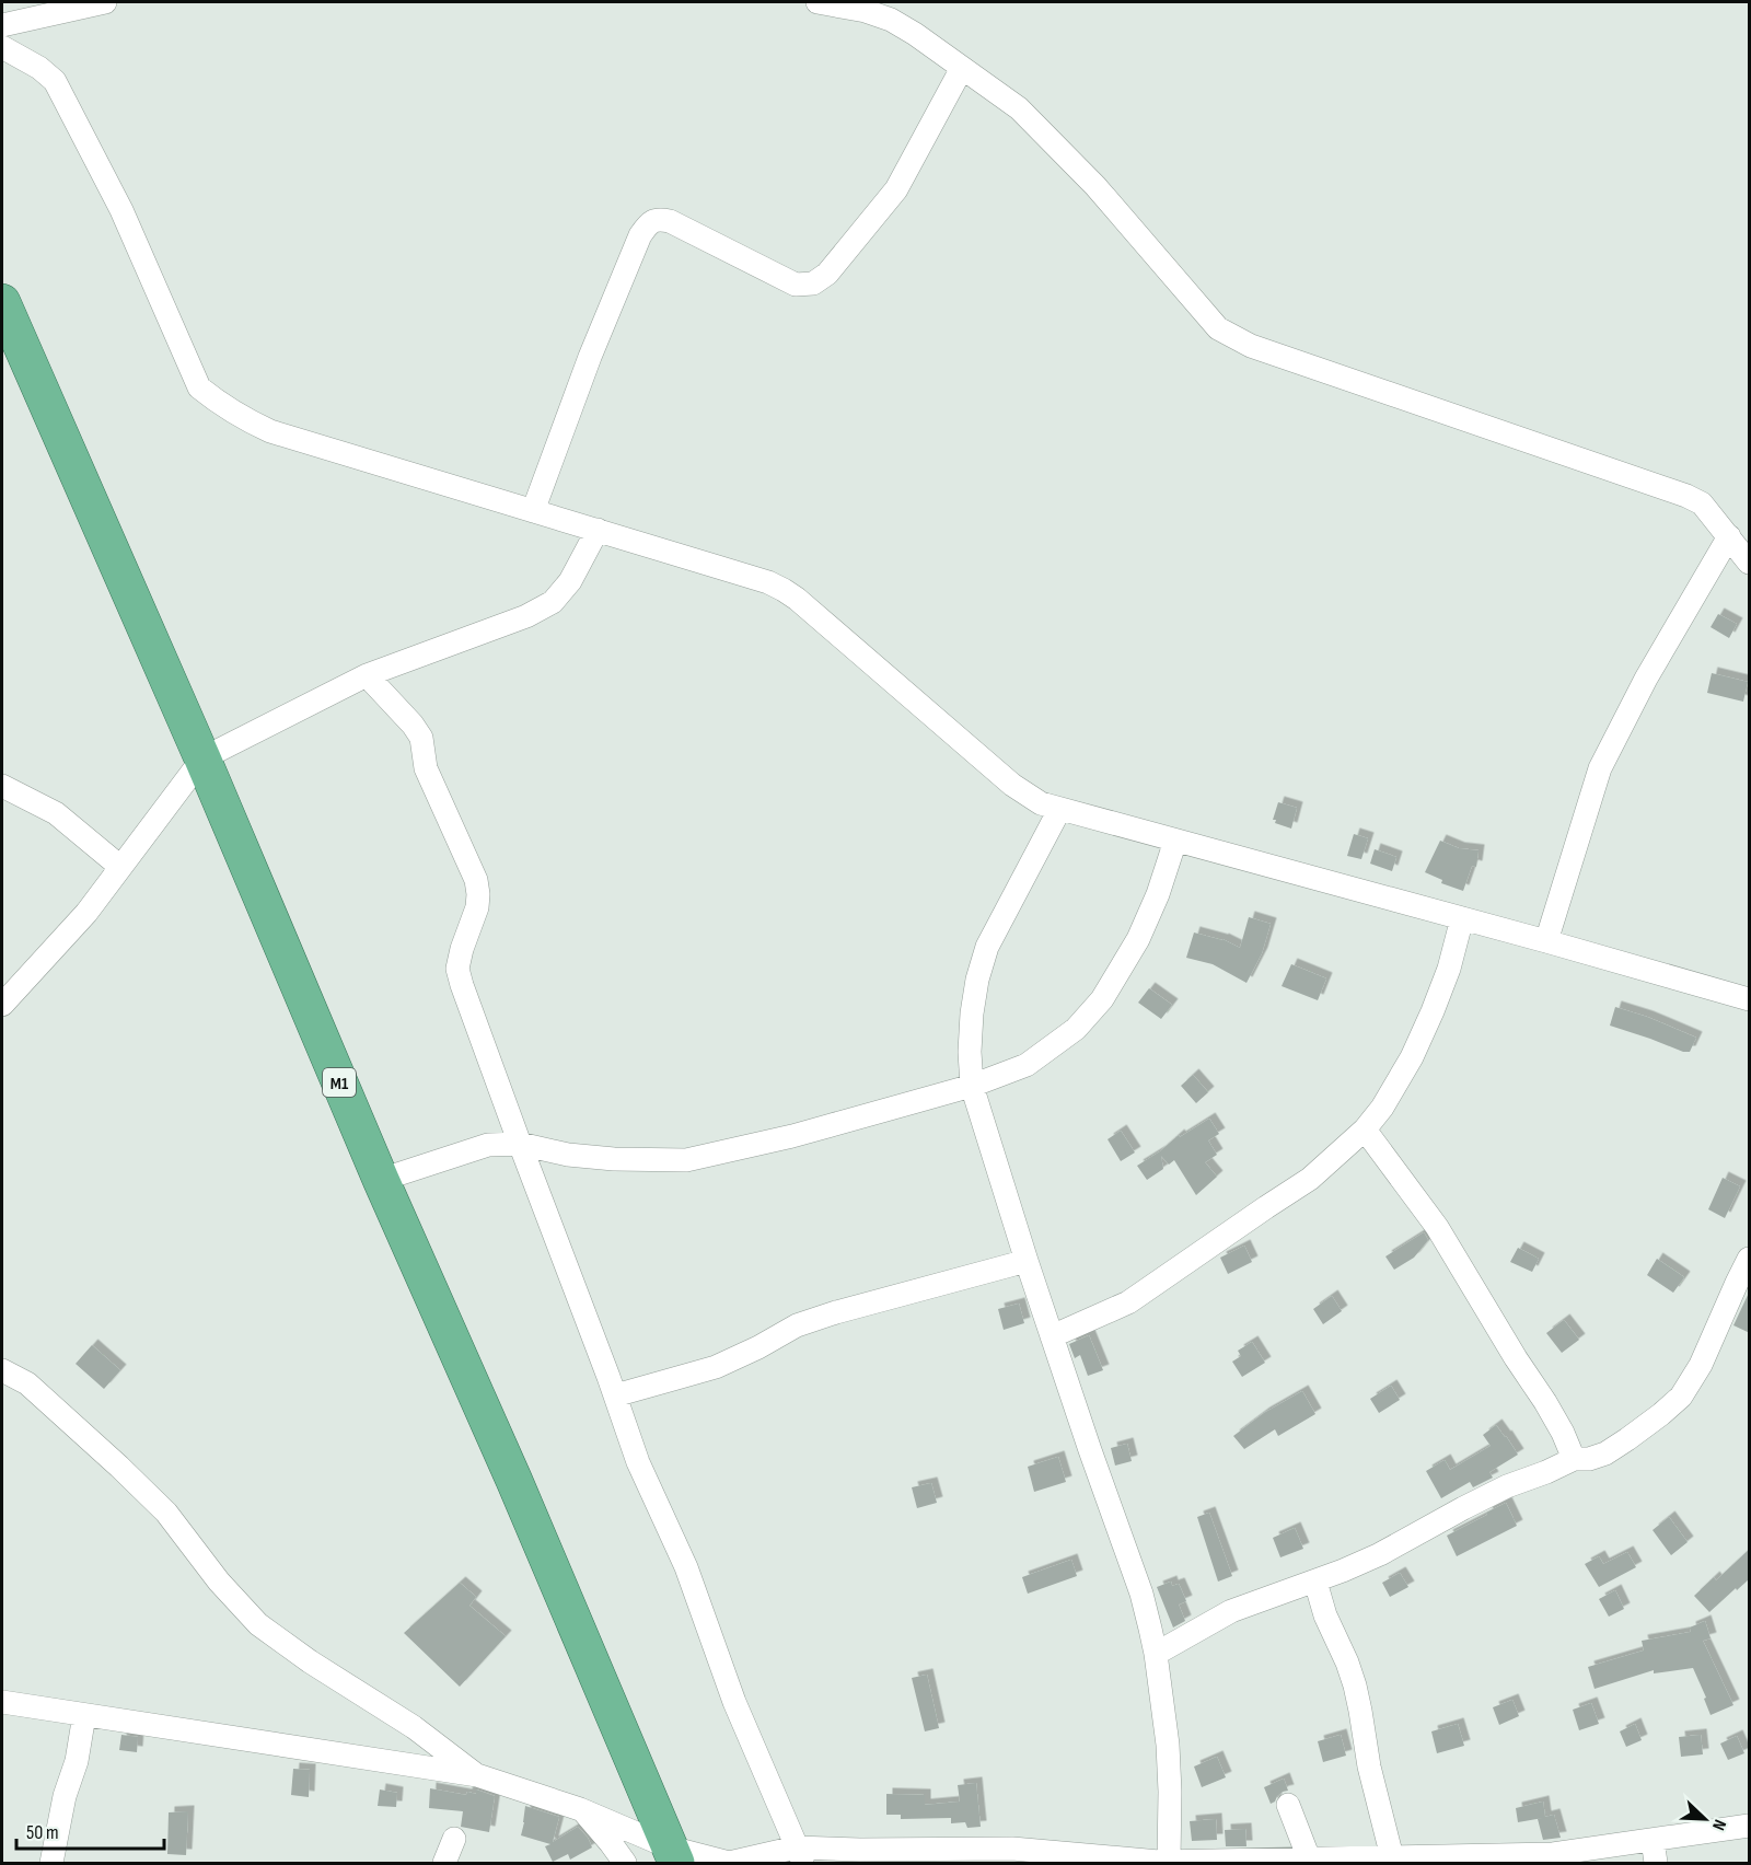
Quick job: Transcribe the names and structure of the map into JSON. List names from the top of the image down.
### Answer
{
  "streets": {
    "highway": ["M1"]
  },
  "scale_bar": "50 m",
  "north": "bottom right"
}
